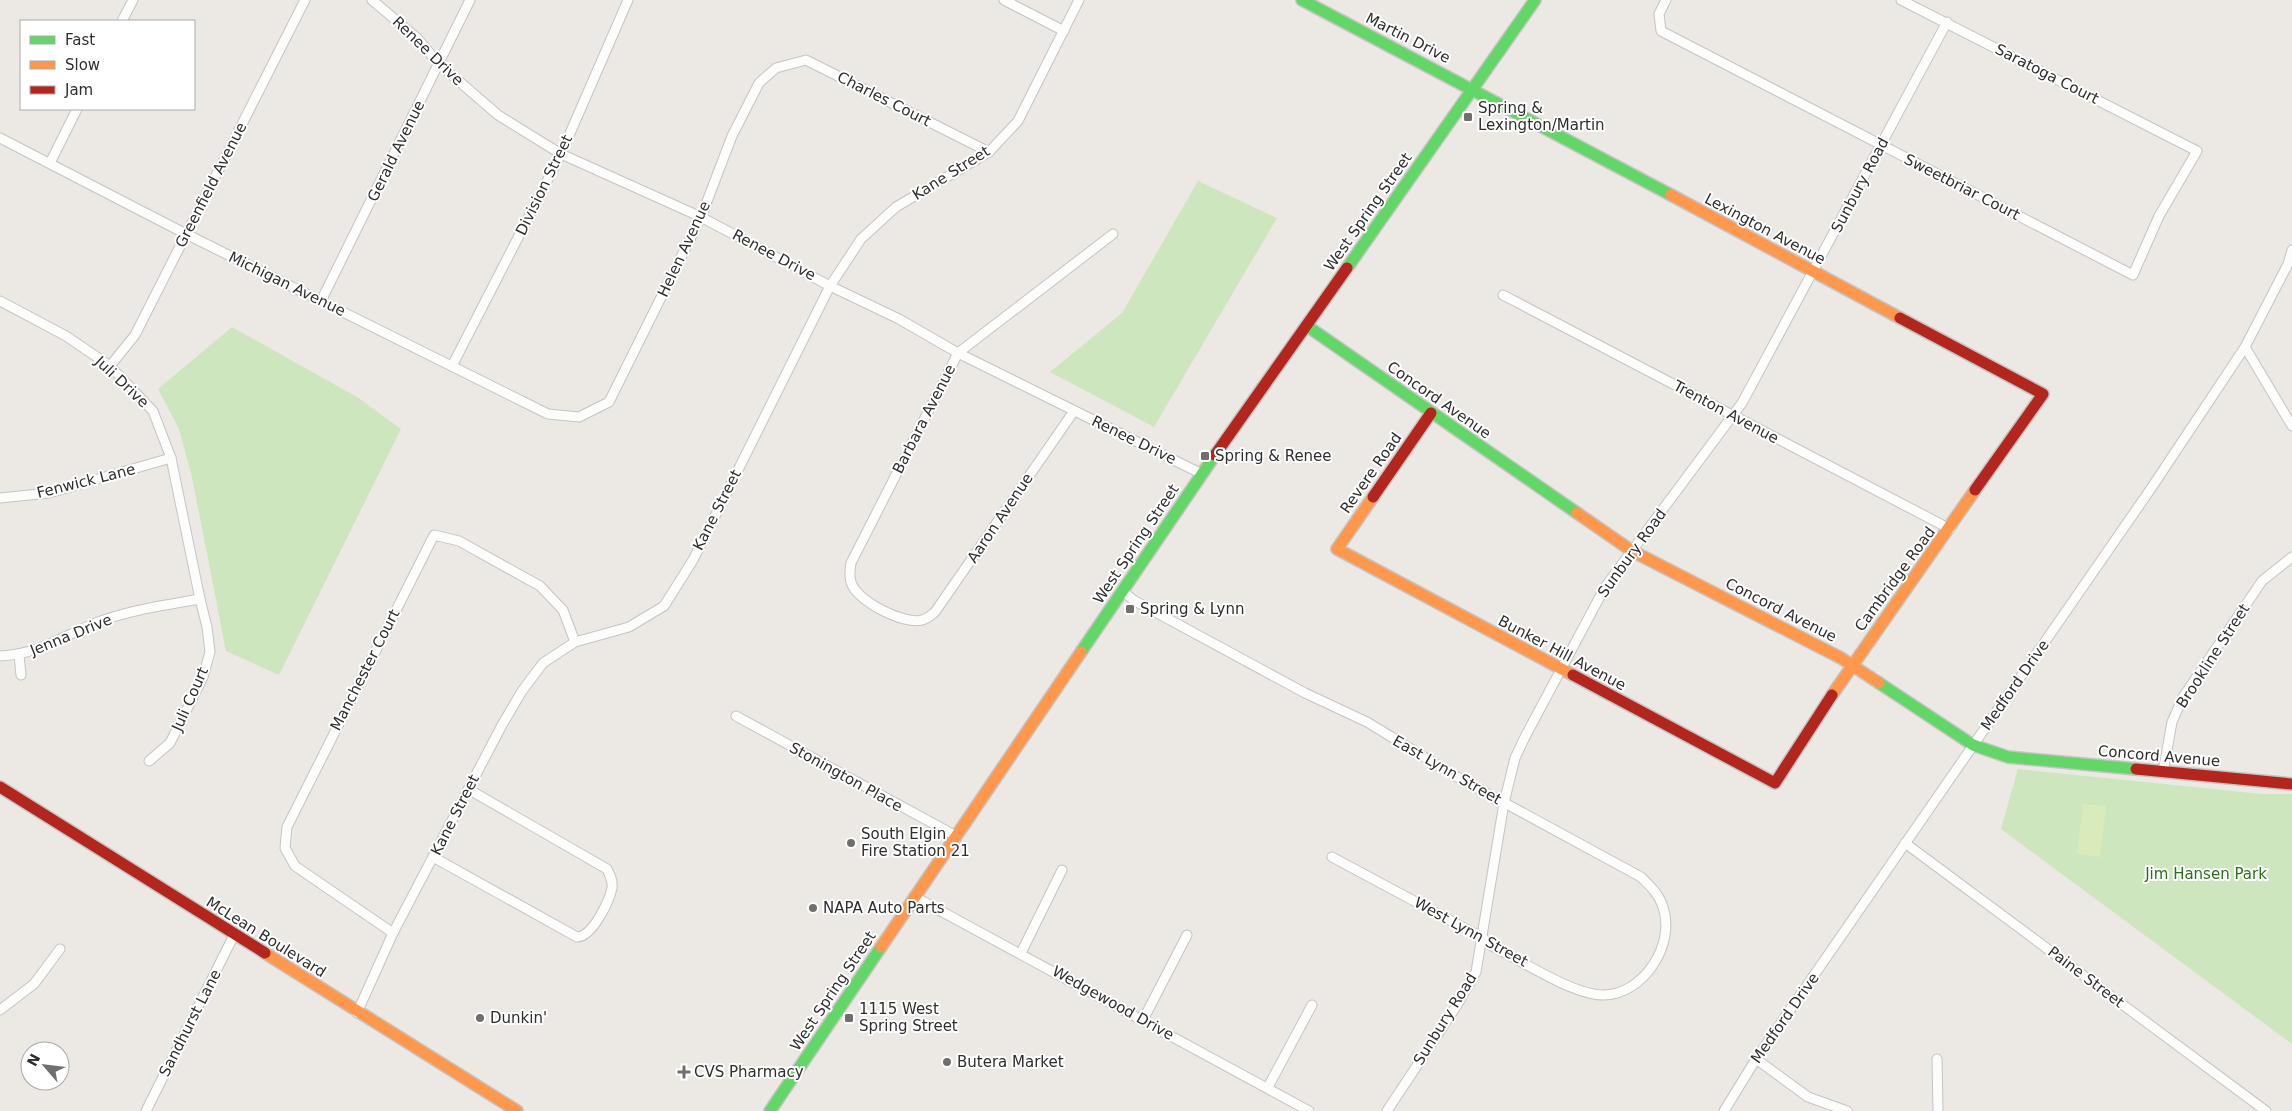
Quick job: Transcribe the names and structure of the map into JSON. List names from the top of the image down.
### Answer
{
  "streets": {
    "street": [
      "Martin Drive",
      "Renee Drive",
      "Saratoga Court",
      "Charles Court",
      "Gerald Avenue",
      "Kane Street",
      "Greenfield Avenue",
      "Division Street",
      "Sunbury Road",
      "Sweetbriar Court",
      "West Spring Street",
      "Lexington Avenue",
      "Helen Avenue",
      "Michigan Avenue",
      "Juli Drive",
      "Concord Avenue",
      "Trenton Avenue",
      "Barbara Avenue",
      "Revere Road",
      "Fenwick Lane",
      "Aaron Avenue",
      "Cambridge Road",
      "Jenna Drive",
      "Bunker Hill Avenue",
      "Brookline Street",
      "Manchester Court",
      "Medford Drive",
      "Juli Court",
      "East Lynn Street",
      "Stonington Place",
      "West Lynn Street",
      "McLean Boulevard",
      "Paine Street",
      "Wedgewood Drive",
      "Sandhurst Lane"
    ]
  },
  "crossings": [
    ["Martin Drive", "West Spring Street"],
    ["Martin Drive", "Lexington Avenue"],
    ["Renee Drive", "Gerald Avenue"],
    ["Renee Drive", "Kane Street"],
    ["Renee Drive", "Division Street"],
    ["Renee Drive", "West Spring Street"],
    ["Renee Drive", "Helen Avenue"],
    ["Renee Drive", "Barbara Avenue"],
    ["Renee Drive", "Aaron Avenue"],
    ["Saratoga Court", "Sunbury Road"],
    ["Saratoga Court", "Sweetbriar Court"],
    ["Charles Court", "Kane Street"],
    ["Charles Court", "Helen Avenue"],
    ["Gerald Avenue", "Michigan Avenue"],
    ["Kane Street", "Manchester Court"],
    ["Kane Street", "McLean Boulevard"],
    ["Greenfield Avenue", "Michigan Avenue"],
    ["Greenfield Avenue", "Juli Drive"],
    ["Division Street", "Michigan Avenue"],
    ["Sunbury Road", "Sweetbriar Court"],
    ["Sunbury Road", "Lexington Avenue"],
    ["Sunbury Road", "Concord Avenue"],
    ["Sunbury Road", "Trenton Avenue"],
    ["Sunbury Road", "Bunker Hill Avenue"],
    ["Sunbury Road", "East Lynn Street"],
    ["Sunbury Road", "West Lynn Street"],
    ["West Spring Street", "Lexington Avenue"],
    ["West Spring Street", "Concord Avenue"],
    ["West Spring Street", "East Lynn Street"],
    ["West Spring Street", "Stonington Place"],
    ["West Spring Street", "Wedgewood Drive"],
    ["Lexington Avenue", "Cambridge Road"],
    ["Helen Avenue", "Michigan Avenue"],
    ["Juli Drive", "Fenwick Lane"],
    ["Juli Drive", "Jenna Drive"],
    ["Juli Drive", "Juli Court"],
    ["Concord Avenue", "Revere Road"],
    ["Concord Avenue", "Cambridge Road"],
    ["Concord Avenue", "Brookline Street"],
    ["Concord Avenue", "Medford Drive"],
    ["Trenton Avenue", "Cambridge Road"],
    ["Barbara Avenue", "Aaron Avenue"],
    ["Revere Road", "Bunker Hill Avenue"],
    ["Cambridge Road", "Bunker Hill Avenue"],
    ["Jenna Drive", "Juli Court"],
    ["Medford Drive", "Paine Street"],
    ["East Lynn Street", "West Lynn Street"],
    ["McLean Boulevard", "Sandhurst Lane"]
  ],
  "parks": ["Jim Hansen Park"],
  "places": {
    "transit": [
      "Spring & Lexington/Martin",
      "Spring & Renee",
      "Spring & Lynn",
      "1115 West Spring Street"
    ],
    "other": [
      "South Elgin Fire Station 21",
      "NAPA Auto Parts",
      "Dunkin'",
      "Butera Market"
    ],
    "health": ["CVS Pharmacy"]
  },
  "legend": ["Fast", "Slow", "Jam"],
  "north": "top left"
}
